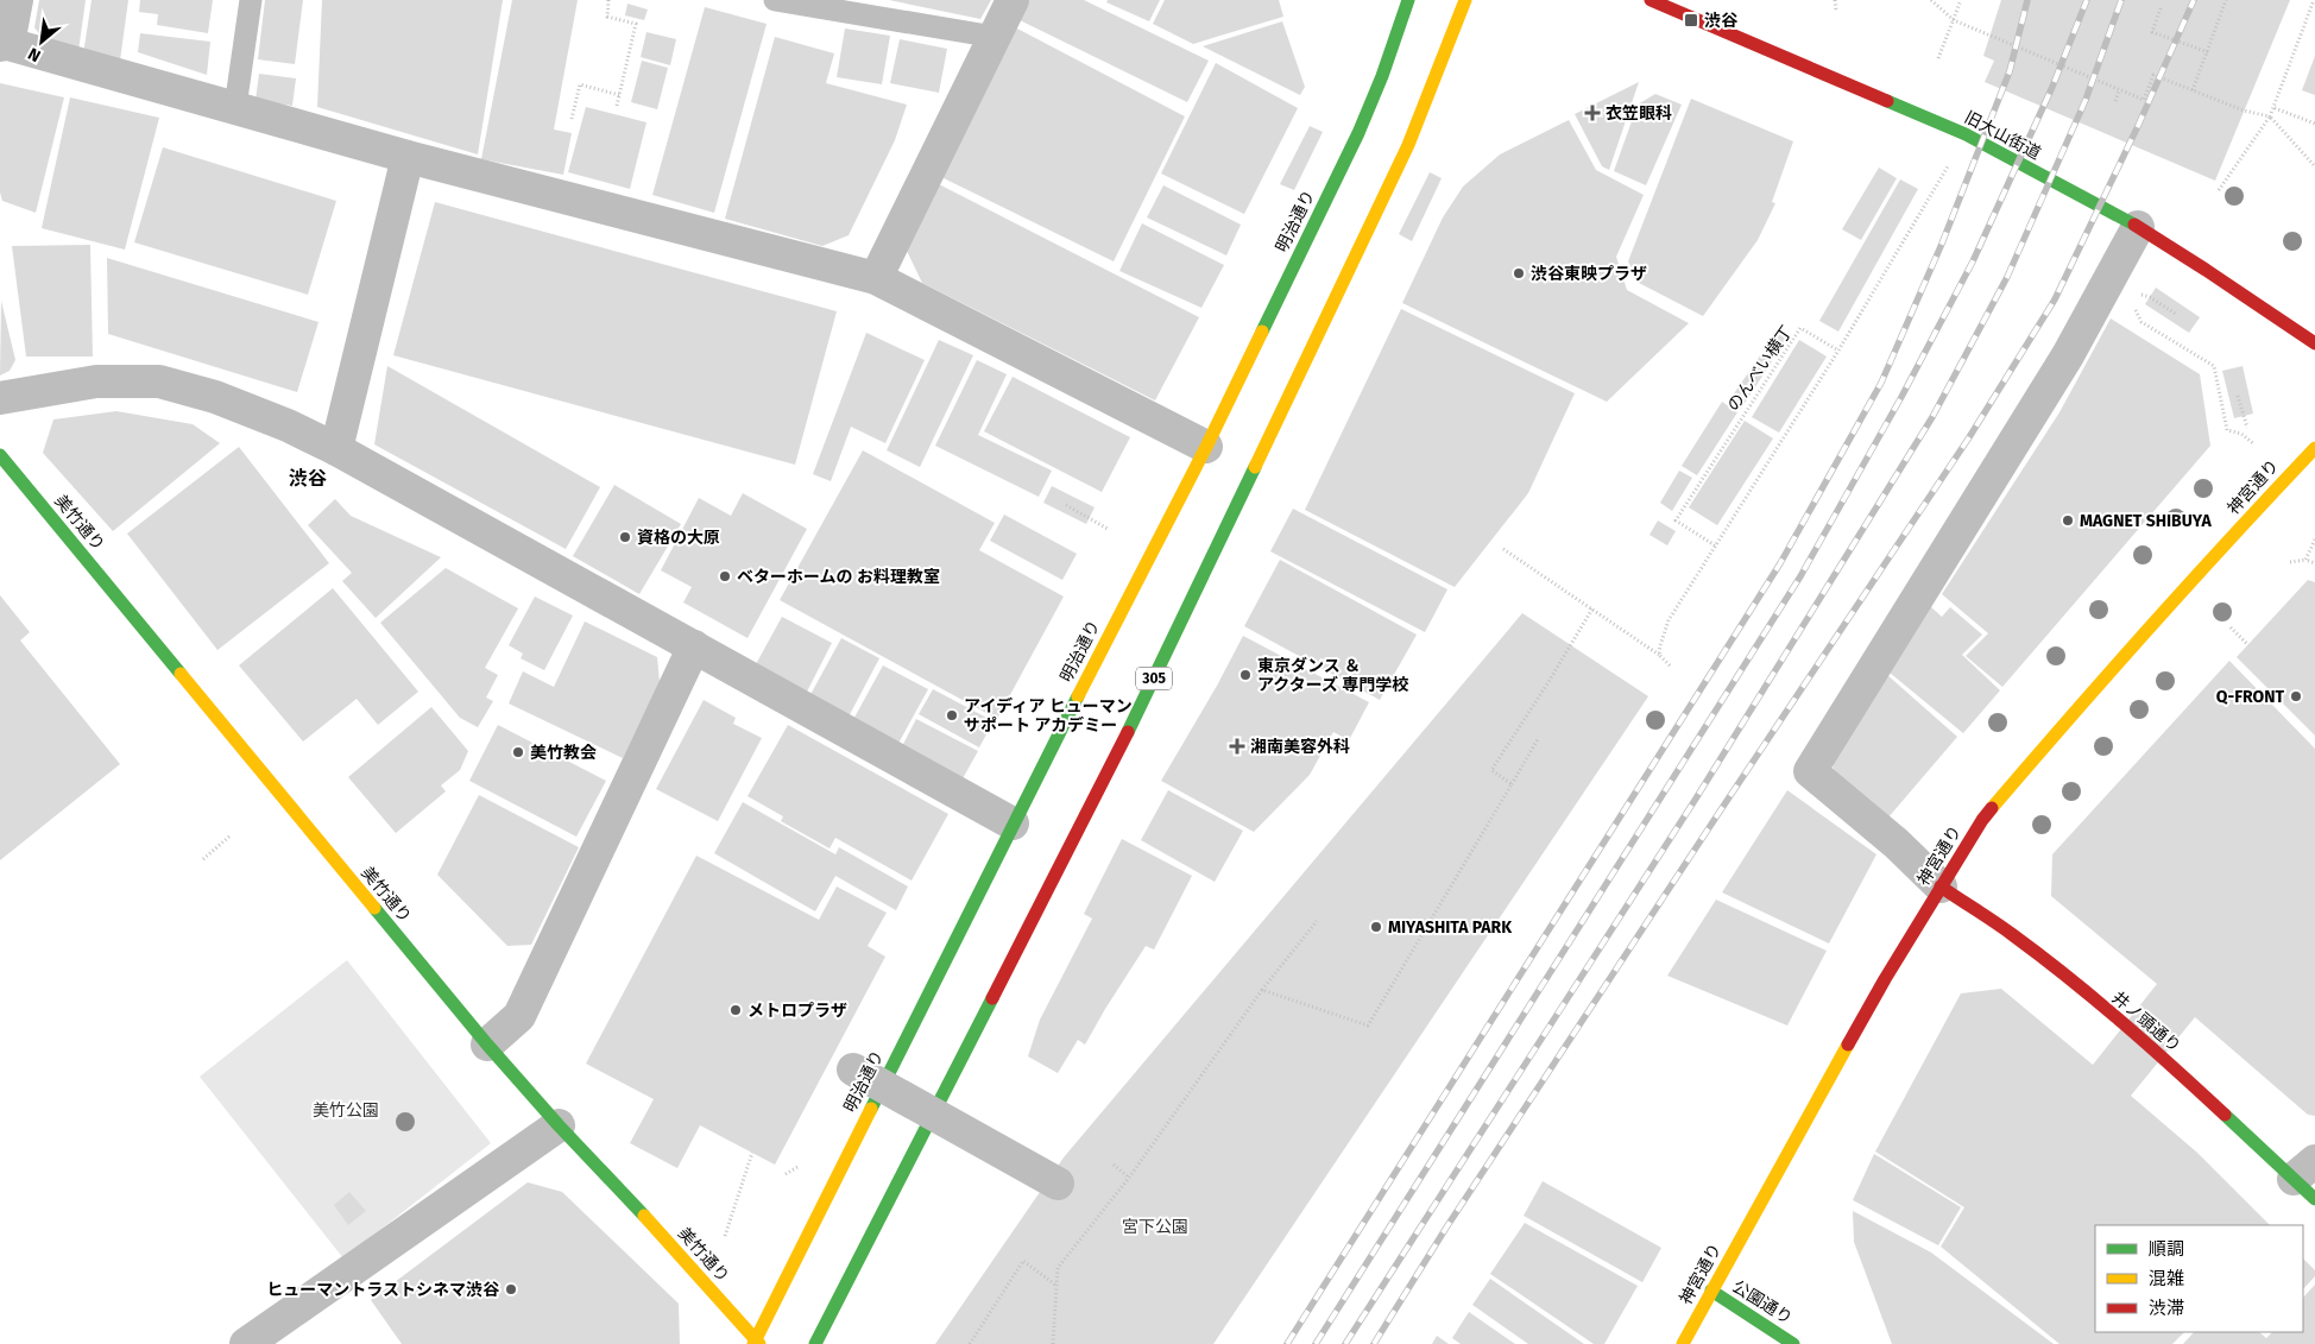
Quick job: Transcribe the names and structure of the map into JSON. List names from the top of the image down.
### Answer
{
  "streets": {
    "street": [
      "旧大山街道",
      "明治通り",
      "神宮通り",
      "美竹通り",
      "305",
      "井ノ頭通り",
      "公園通り"
    ],
    "path": ["のんべい横丁"]
  },
  "crossings": [
    ["明治通り", "美竹通り"],
    ["神宮通り", "井ノ頭通り"],
    ["神宮通り", "公園通り"]
  ],
  "districts": ["渋谷"],
  "parks": ["美竹公園", "宮下公園"],
  "places": {
    "transit": ["渋谷"],
    "health": ["衣笠眼科", "湘南美容外科"],
    "other": [
      "渋谷東映プラザ",
      "MAGNET SHIBUYA",
      "資格の大原",
      "ベターホームの お料理教室",
      "東京ダンス ＆ アクターズ 専門学校",
      "Q-FRONT",
      "アイディア ヒューマン サポート アカデミー",
      "美竹教会",
      "MIYASHITA PARK",
      "メトロプラザ",
      "ヒューマントラストシネマ渋谷"
    ]
  },
  "legend": ["順調", "混雑", "渋滞"],
  "north": "bottom left"
}
